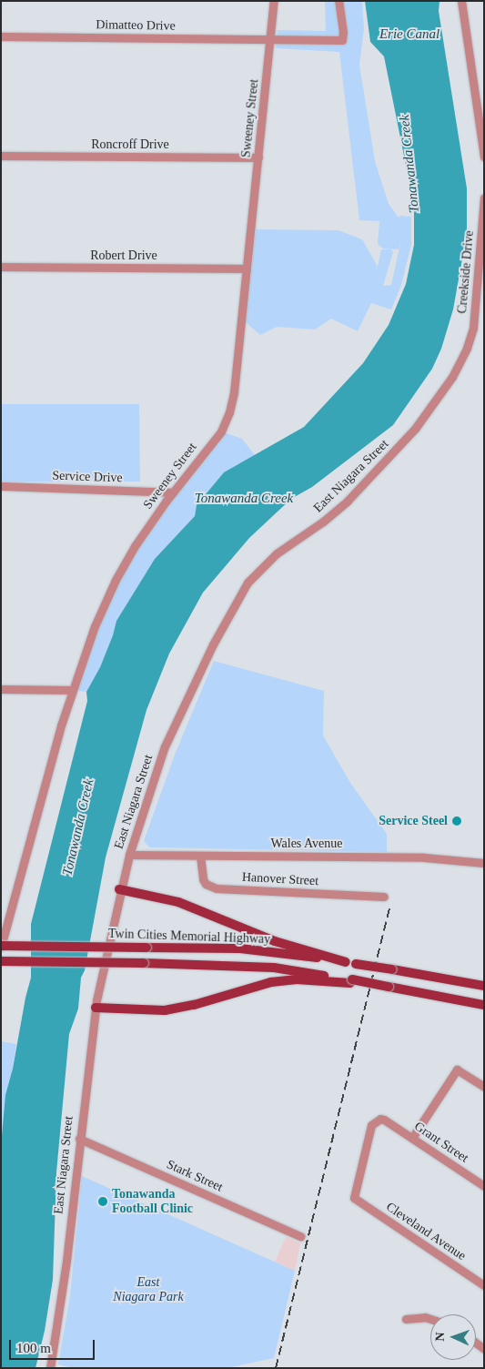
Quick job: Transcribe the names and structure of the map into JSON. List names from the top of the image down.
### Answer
{
  "streets": {
    "main road": ["Twin Cities Memorial Highway"],
    "street": [
      "Dimatteo Drive",
      "Sweeney Street",
      "Roncroff Drive",
      "Robert Drive",
      "Creekside Drive",
      "East Niagara Street",
      "Service Drive",
      "Wales Avenue",
      "Hanover Street",
      "Grant Street",
      "Stark Street",
      "Cleveland Avenue"
    ]
  },
  "crossings": [
    ["Dimatteo Drive", "Sweeney Street"],
    ["Sweeney Street", "Roncroff Drive"],
    ["Sweeney Street", "Robert Drive"],
    ["Sweeney Street", "Service Drive"],
    ["Sweeney Street", "Twin Cities Memorial Highway"],
    ["Creekside Drive", "East Niagara Street"],
    ["East Niagara Street", "Wales Avenue"],
    ["East Niagara Street", "Stark Street"],
    ["Wales Avenue", "Hanover Street"],
    ["Grant Street", "Cleveland Avenue"]
  ],
  "water": ["Erie Canal", "Tonawanda Creek"],
  "parks": ["East Niagara Park"],
  "places": ["Service Steel", "Tonawanda Football Clinic"],
  "scale_bar": "100 m",
  "north": "left"
}
